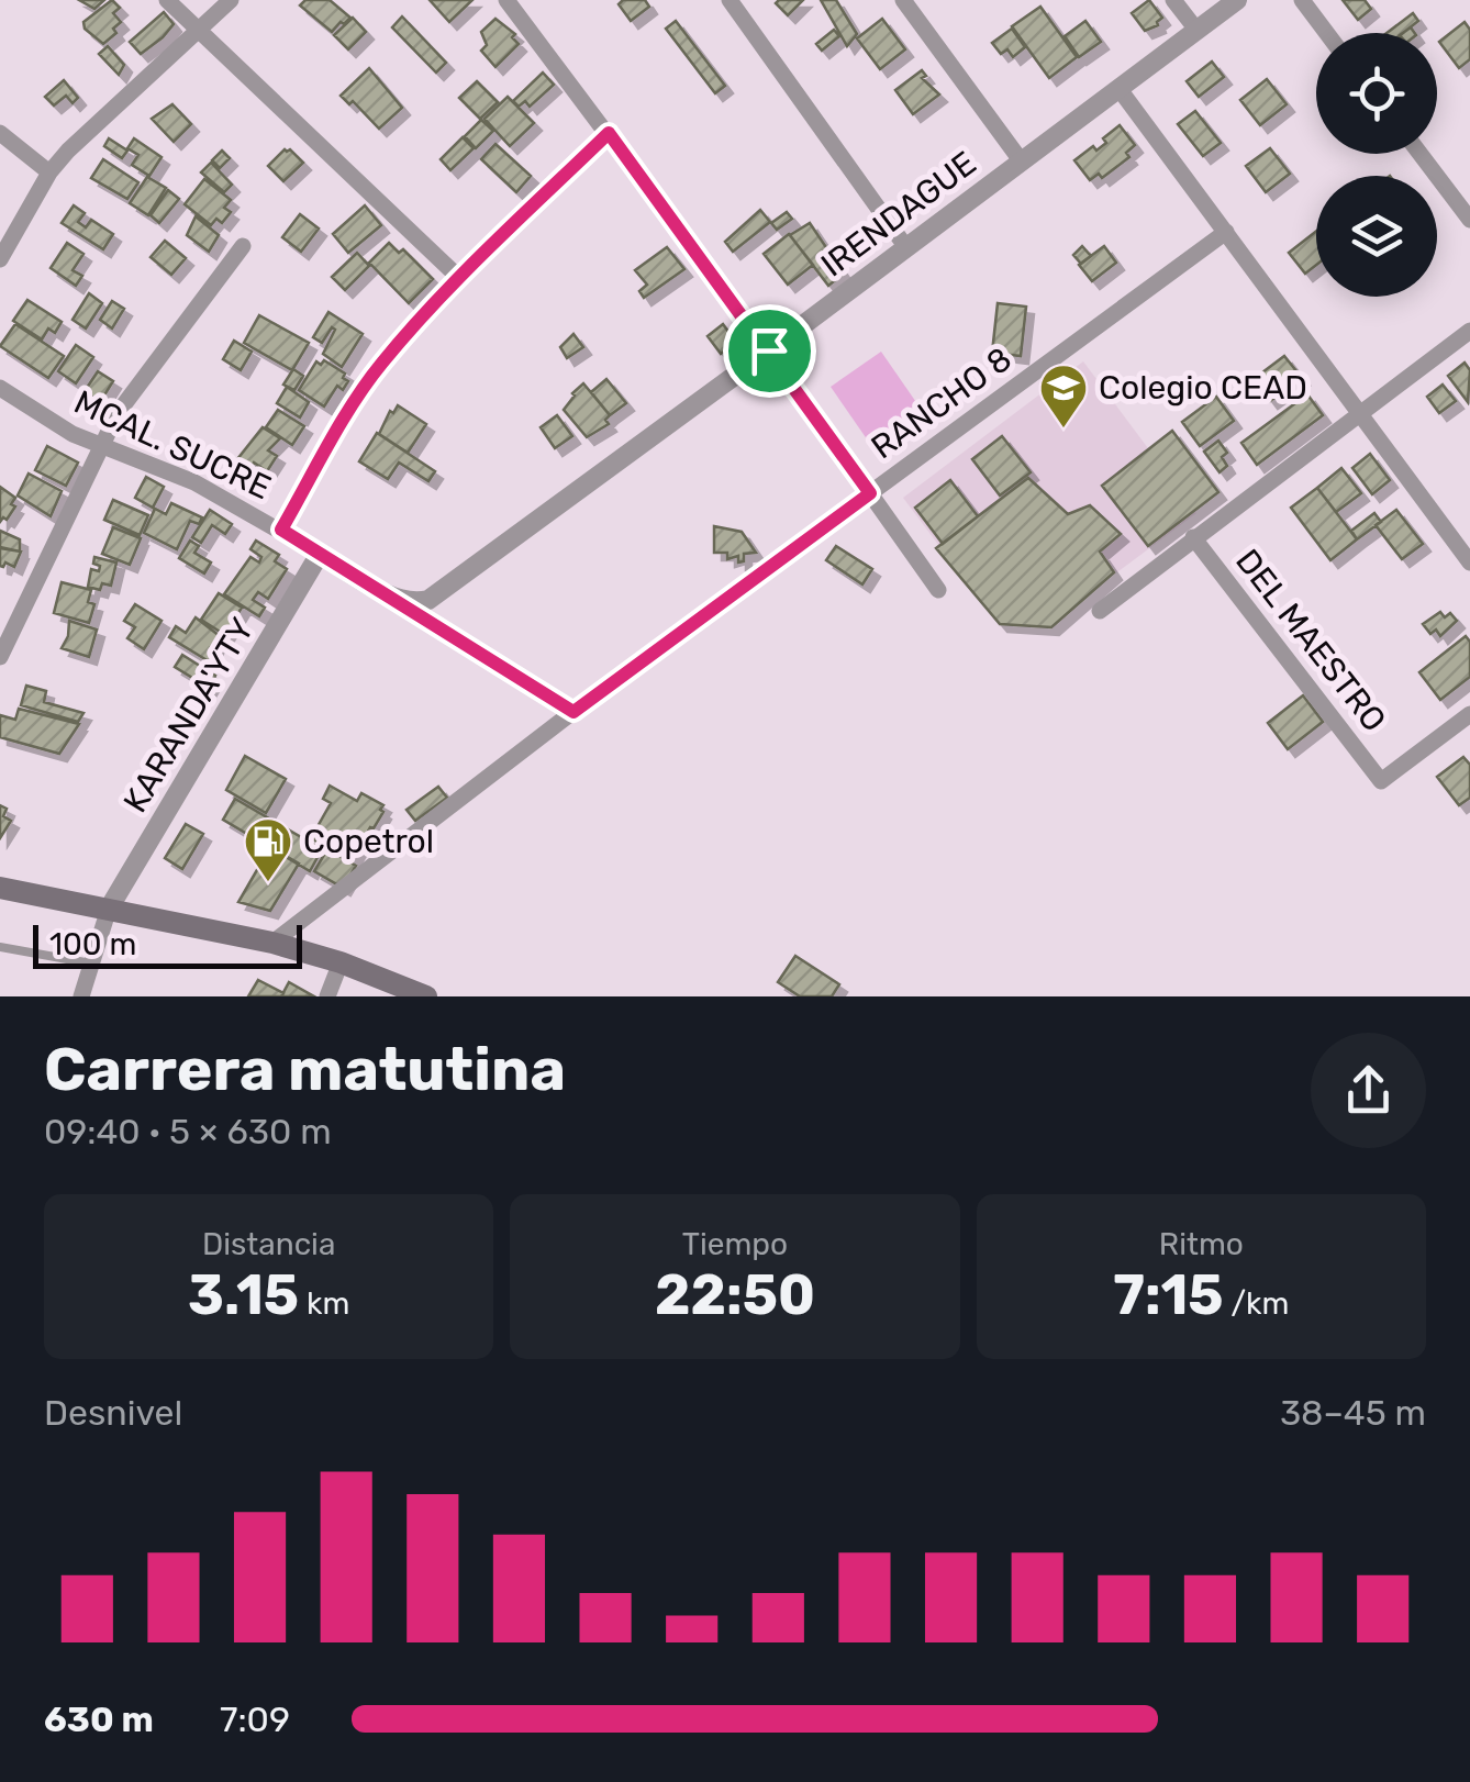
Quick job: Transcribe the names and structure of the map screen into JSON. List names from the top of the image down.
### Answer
{
  "streets": {
    "street": [
      "IRENDAGUE",
      "RANCHO 8",
      "MCAL. SUCRE",
      "DEL MAESTRO",
      "KARANDA'YTY"
    ]
  },
  "crossings": [
    ["MCAL. SUCRE", "KARANDA'YTY"]
  ],
  "places": {
    "school or university": ["Colegio CEAD"],
    "fuel station": ["Copetrol"]
  },
  "scale_bar": "100 m",
  "page": {
    "scale": "100 m",
    "heading": ["Carrera matutina", "09:40 · 5 × 630 m"],
    "stats": [
      ["Distancia", "3.15 km"],
      ["Tiempo", "22:50"],
      ["Ritmo", "7:15 /km"]
    ],
    "chart": ["Desnivel", "38–45 m"],
    "list": [
      {
        "name": "630 m",
        "note": "7:09"
      }
    ]
  }
}
